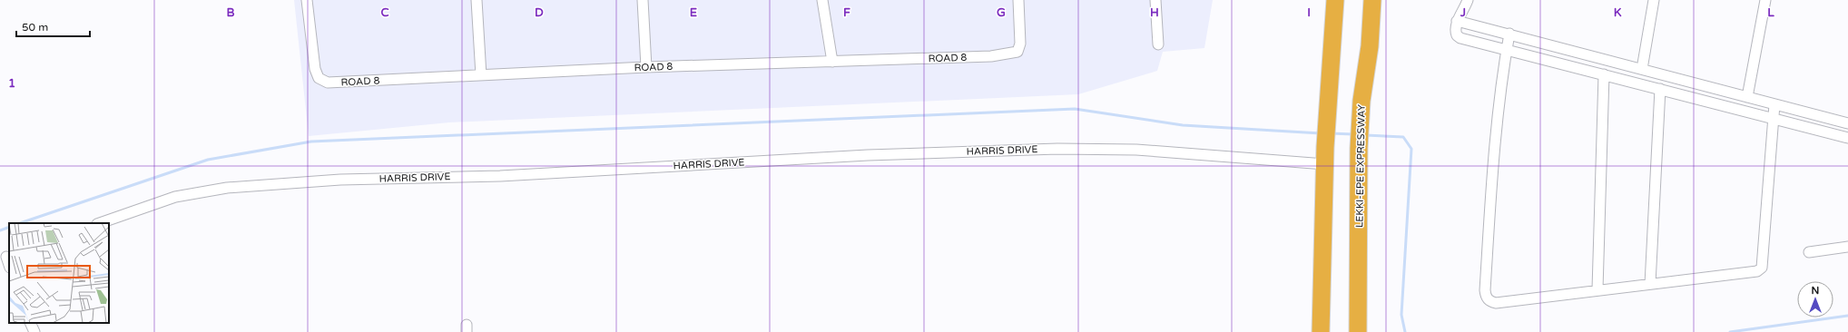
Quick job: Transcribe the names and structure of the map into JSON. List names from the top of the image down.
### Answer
{
  "streets": {
    "highway": ["LEKKI-EPE EXPRESSWAY"],
    "street": ["ROAD 8", "HARRIS DRIVE"]
  },
  "scale_bar": "50 m",
  "north": "top",
  "grid": {
    "columns": [
      "B",
      "C",
      "D",
      "E",
      "F",
      "G",
      "H",
      "I",
      "J",
      "K",
      "L"
    ],
    "rows": ["1"]
  }
}
